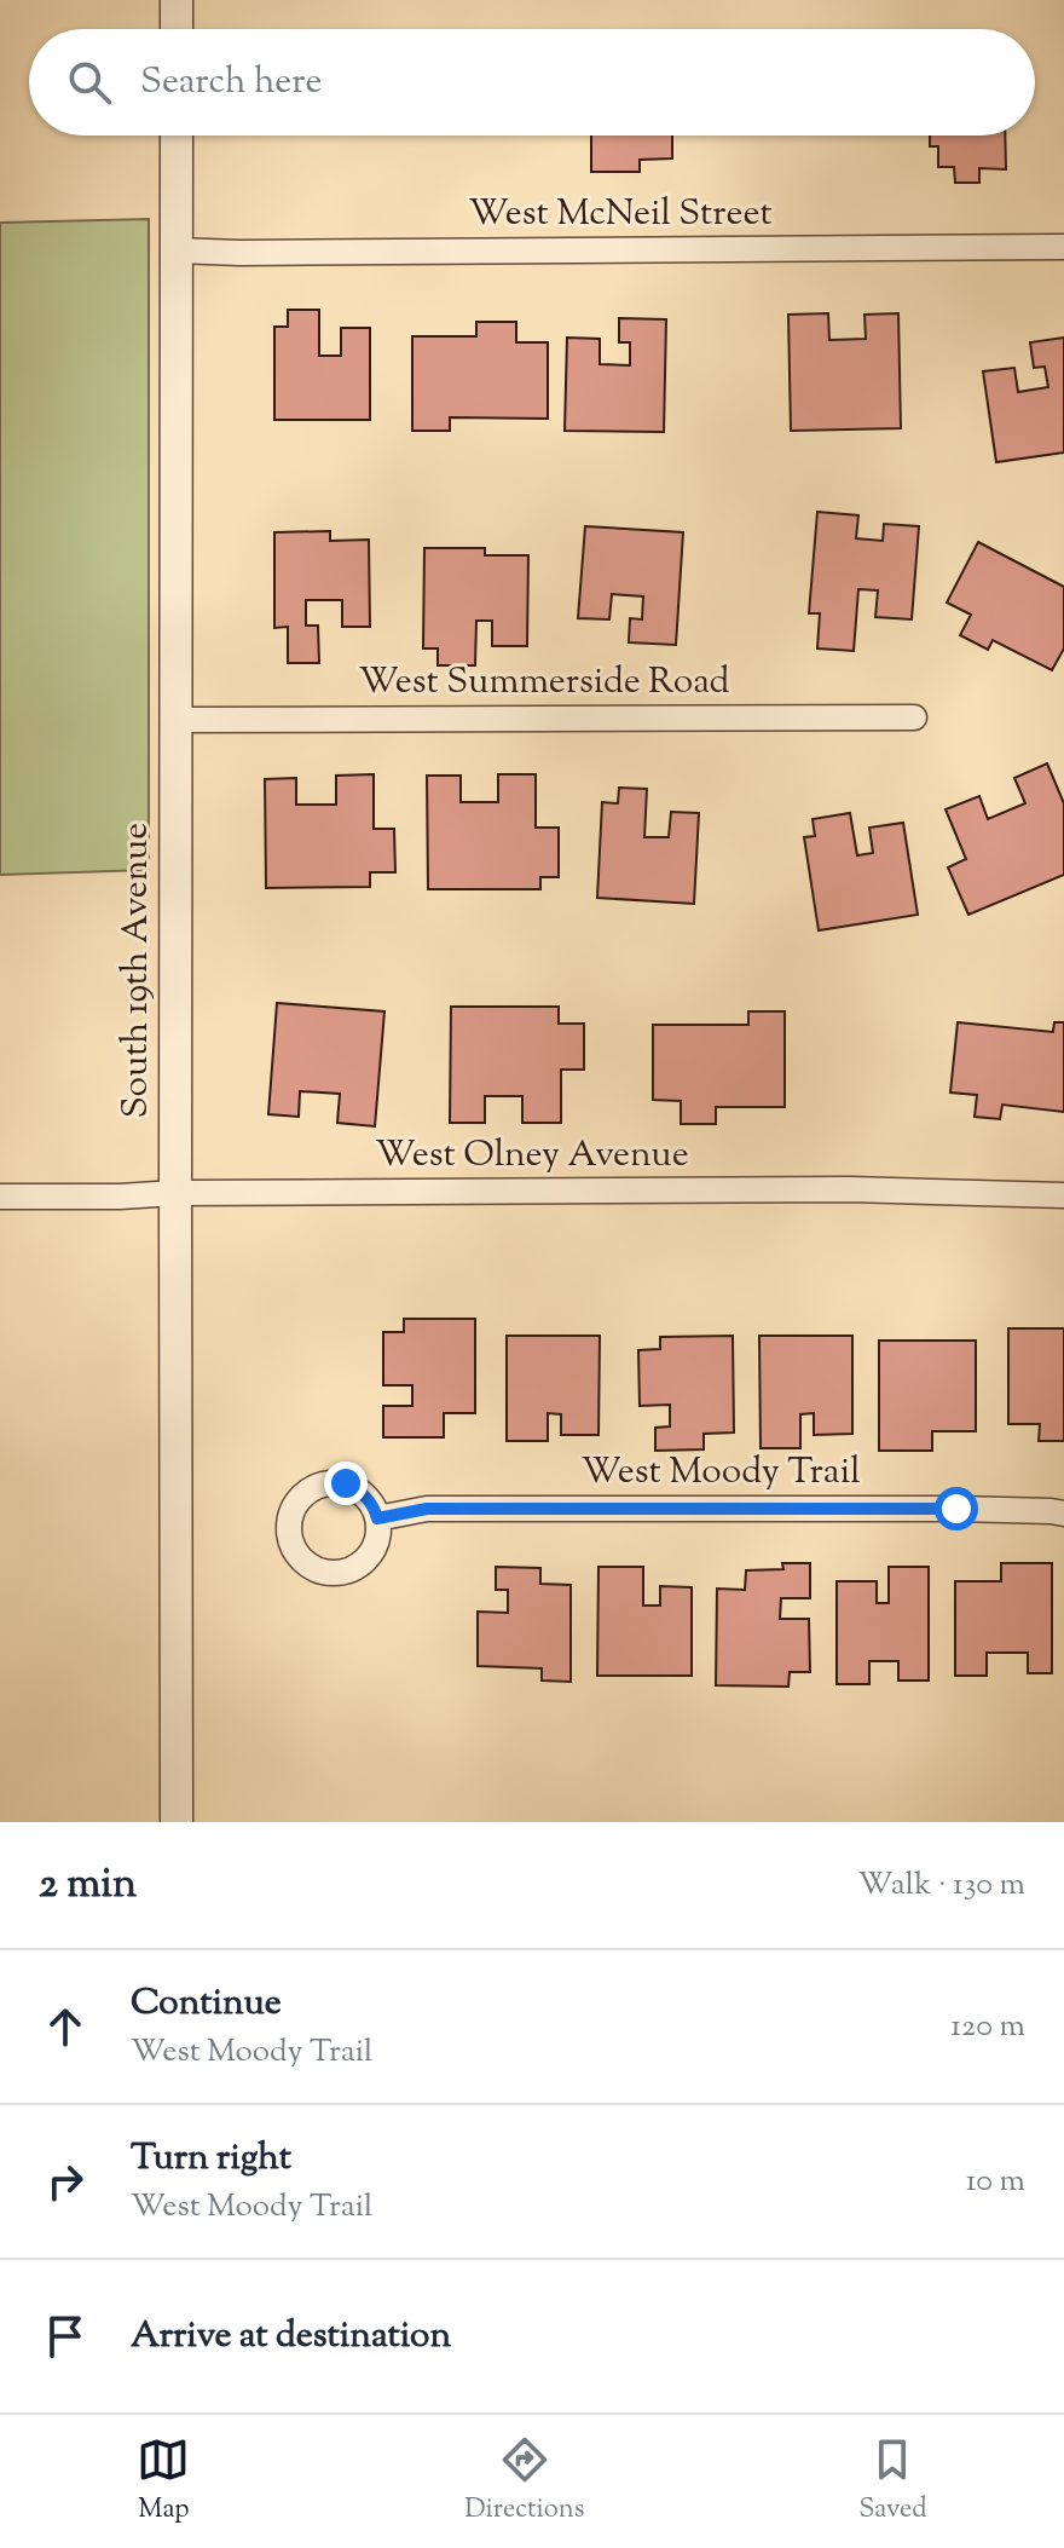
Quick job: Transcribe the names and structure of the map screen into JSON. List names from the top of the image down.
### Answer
{
  "streets": {
    "street": [
      "West McNeil Street",
      "West Summerside Road",
      "South 19th Avenue",
      "West Olney Avenue",
      "West Moody Trail"
    ]
  },
  "crossings": [
    ["West McNeil Street", "South 19th Avenue"],
    ["West Summerside Road", "South 19th Avenue"],
    ["South 19th Avenue", "West Olney Avenue"]
  ],
  "page": {
    "search": "Search here",
    "heading": ["2 min", "Walk · 130 m"],
    "list": [
      ["Continue", "West Moody Trail", "120 m"],
      ["Turn right", "West Moody Trail", "10 m"],
      "Arrive at destination"
    ],
    "nav": ["Map", "Directions", "Saved"]
  }
}
